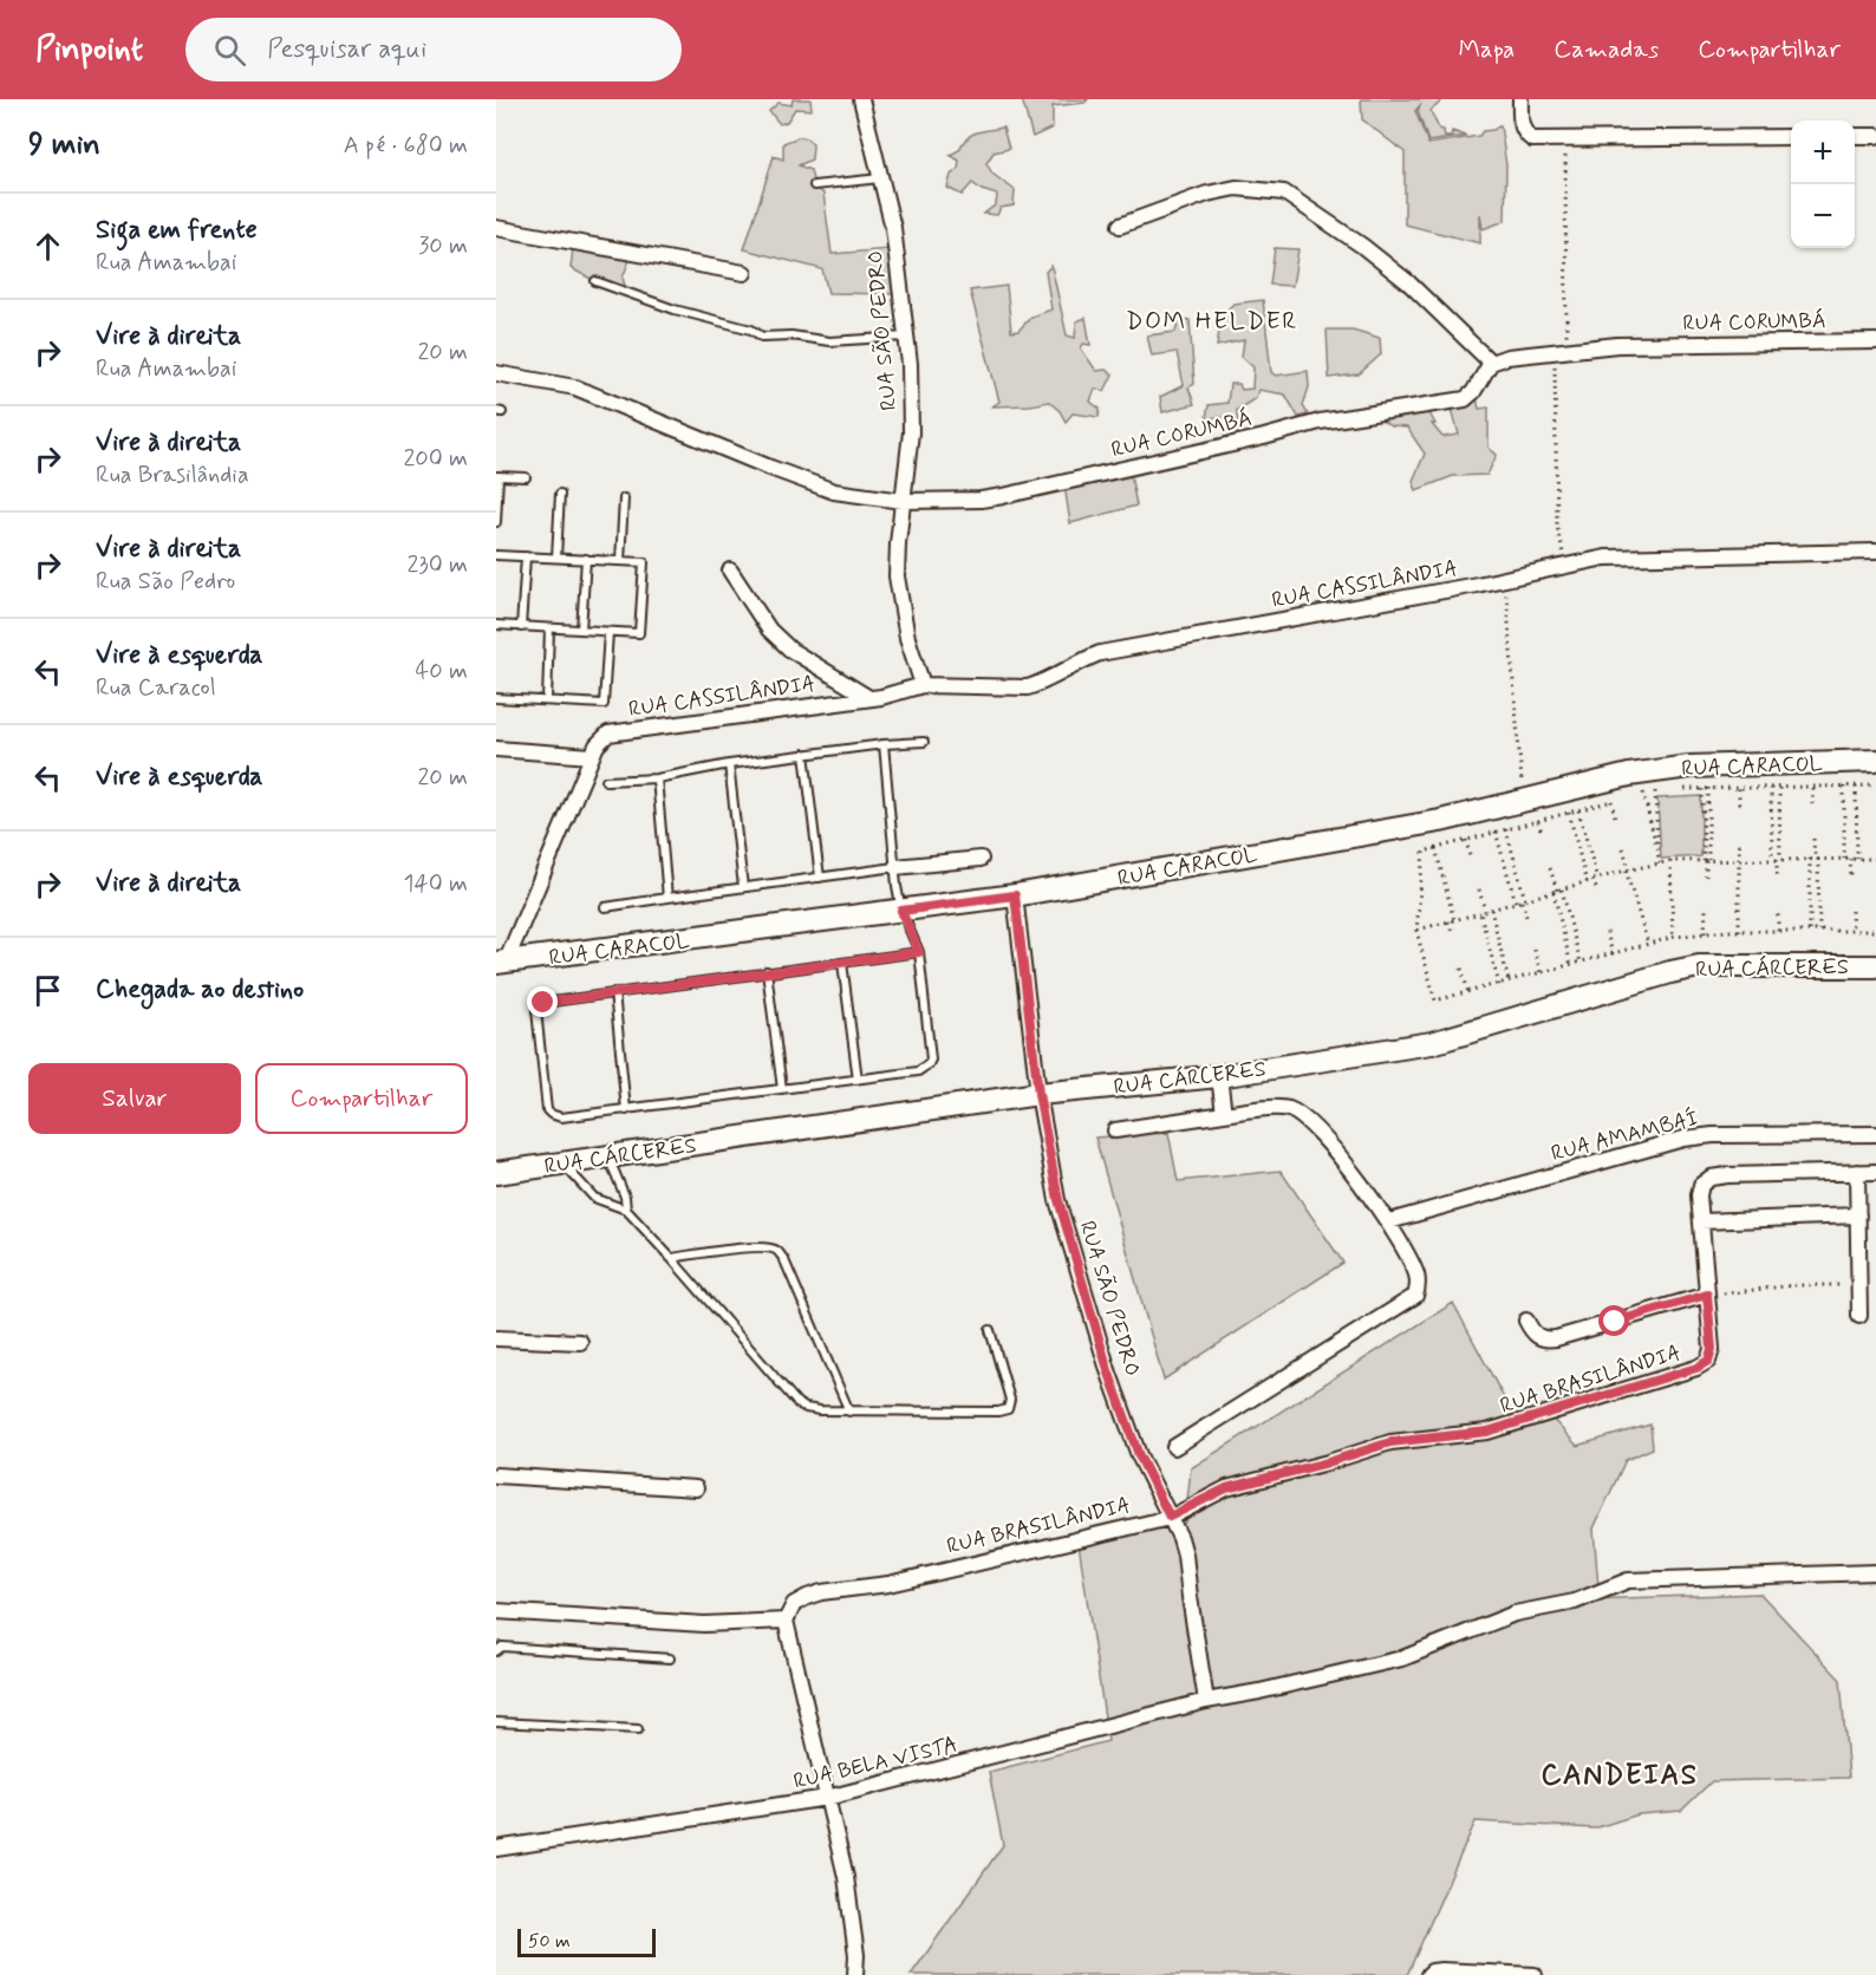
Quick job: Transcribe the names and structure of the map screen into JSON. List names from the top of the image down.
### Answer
{
  "streets": {
    "street": [
      "RUA CORUMBÁ",
      "RUA SÃO PEDRO",
      "RUA CASSILÂNDIA",
      "RUA CARACOL",
      "RUA CÁRCERES",
      "RUA AMAMBAÍ",
      "RUA BRASILÂNDIA",
      "RUA BELA VISTA"
    ]
  },
  "crossings": [
    ["RUA CORUMBÁ", "RUA SÃO PEDRO"],
    ["RUA SÃO PEDRO", "RUA CASSILÂNDIA"],
    ["RUA SÃO PEDRO", "RUA CARACOL"],
    ["RUA SÃO PEDRO", "RUA CÁRCERES"],
    ["RUA SÃO PEDRO", "RUA BRASILÂNDIA"],
    ["RUA SÃO PEDRO", "RUA BELA VISTA"],
    ["RUA CASSILÂNDIA", "RUA CARACOL"]
  ],
  "districts": ["DOM HELDER", "CANDEIAS"],
  "scale_bar": "50 m",
  "page": {
    "header": "Pinpoint",
    "search": "Pesquisar aqui",
    "nav": ["Mapa", "Camadas", "Compartilhar"],
    "heading": ["9 min", "A pé · 680 m"],
    "map_buttons": ["+", "−"],
    "list": [
      ["Siga em frente", "Rua Amambai", "30 m"],
      ["Vire à direita", "Rua Amambai", "20 m"],
      ["Vire à direita", "Rua Brasilândia", "200 m"],
      ["Vire à direita", "Rua São Pedro", "230 m"],
      ["Vire à esquerda", "Rua Caracol", "40 m"],
      ["Vire à esquerda", "20 m"],
      ["Vire à direita", "140 m"],
      "Chegada ao destino"
    ],
    "buttons": ["Salvar", "Compartilhar"],
    "scale": "50 m"
  }
}
